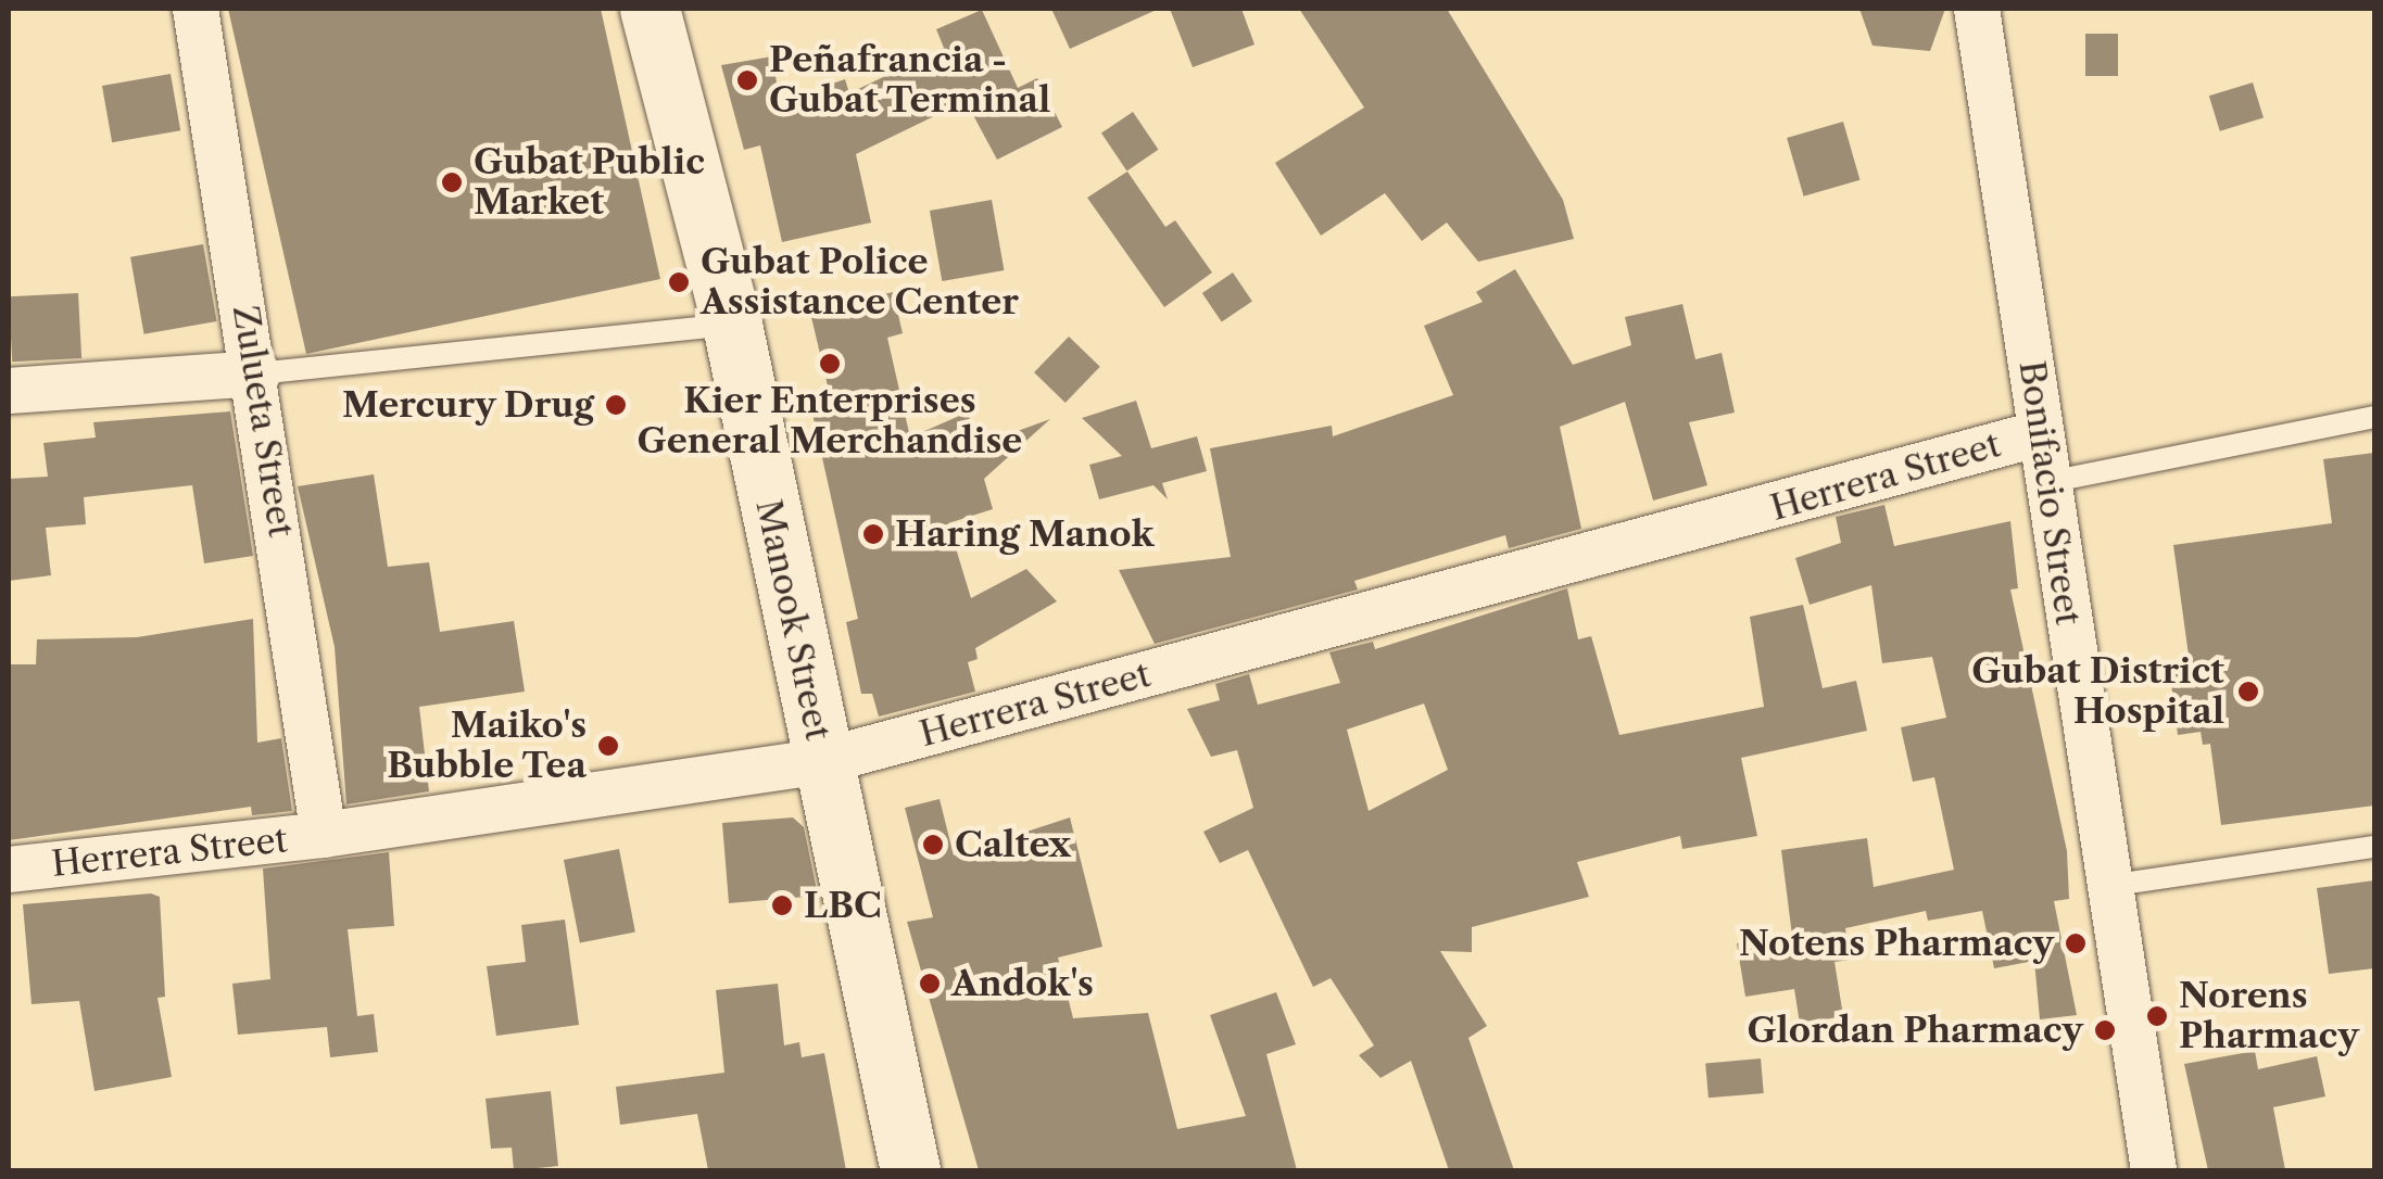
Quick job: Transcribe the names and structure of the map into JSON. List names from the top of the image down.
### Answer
{
  "streets": {
    "main road": ["Manook Street"],
    "street": ["Zulueta Street", "Herrera Street", "Bonifacio Street"]
  },
  "crossings": [
    ["Zulueta Street", "Herrera Street"],
    ["Herrera Street", "Bonifacio Street"],
    ["Herrera Street", "Manook Street"]
  ],
  "places": [
    "Peñafrancia - Gubat Terminal",
    "Gubat Public Market",
    "Gubat Police Assistance Center",
    "Kier Enterprises General Merchandise",
    "Mercury Drug",
    "Haring Manok",
    "Gubat District Hospital",
    "Maiko's Bubble Tea",
    "Caltex",
    "LBC",
    "Notens Pharmacy",
    "Andok's",
    "Norens Pharmacy",
    "Glordan Pharmacy"
  ]
}
